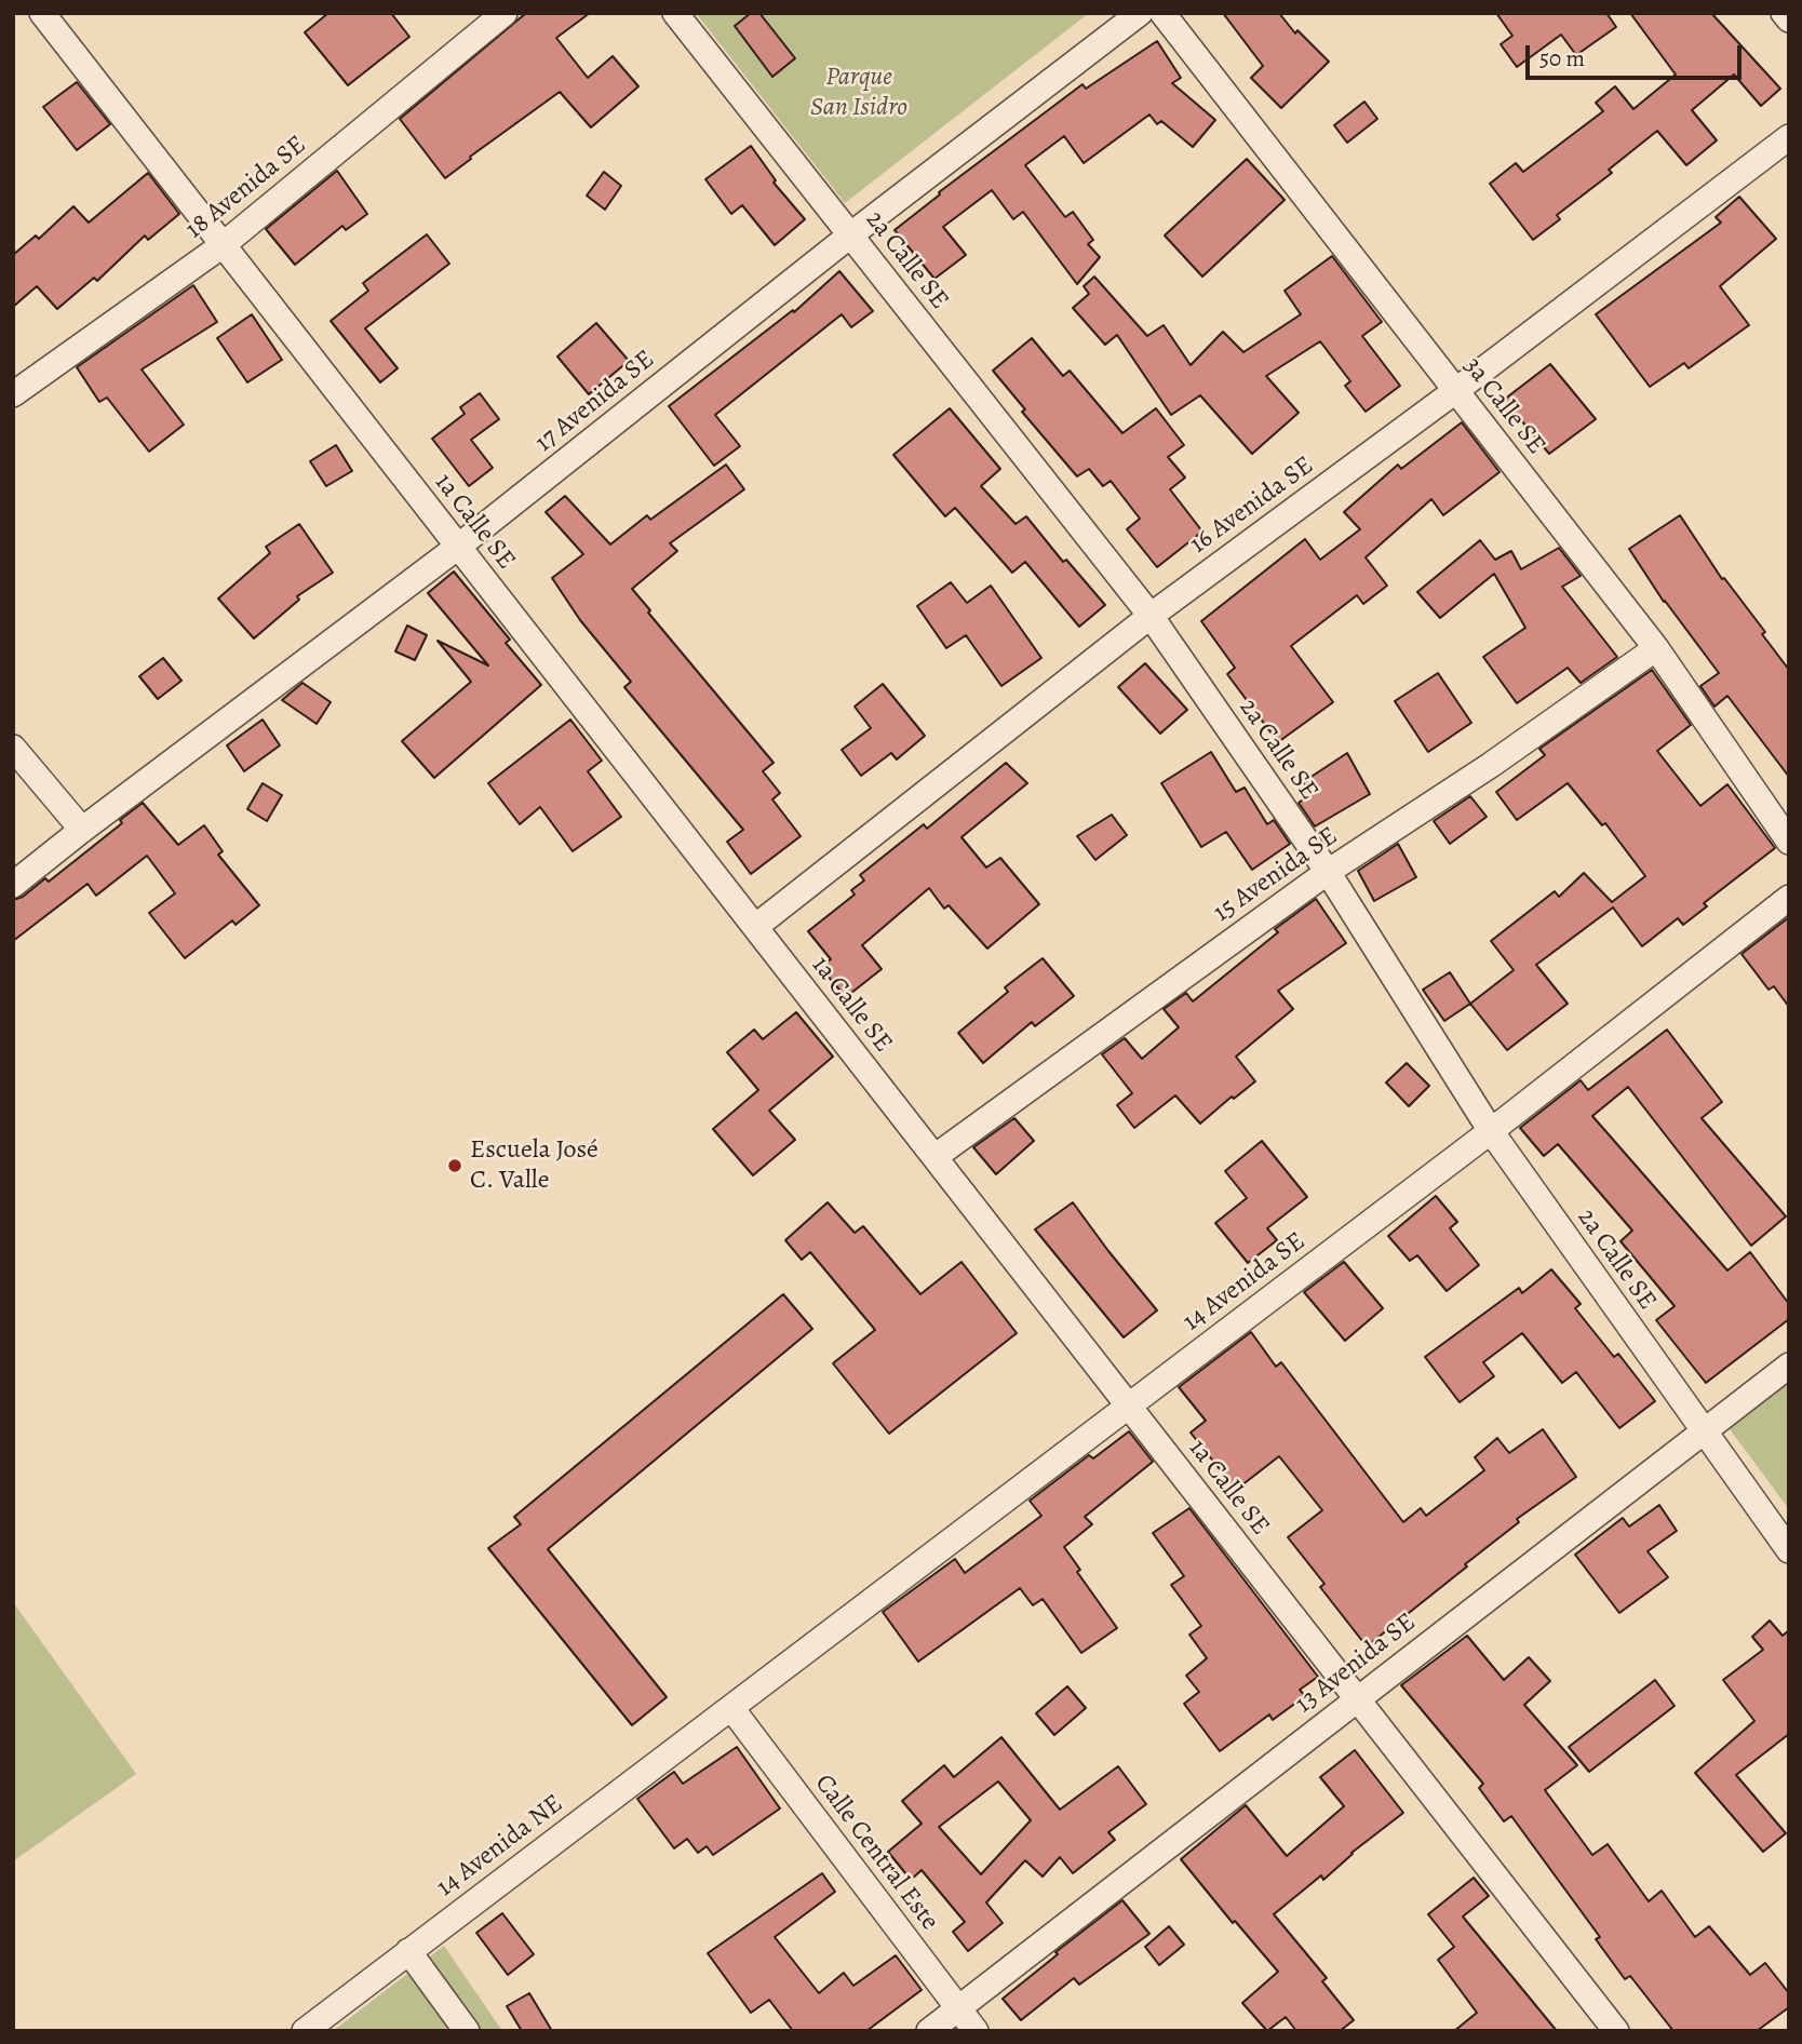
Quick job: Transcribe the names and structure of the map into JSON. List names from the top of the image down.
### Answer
{
  "streets": {
    "street": [
      "18 Avenida SE",
      "2a Calle SE",
      "17 Avenida SE",
      "3a Calle SE",
      "16 Avenida SE",
      "1a Calle SE",
      "15 Avenida SE",
      "14 Avenida SE",
      "13 Avenida SE",
      "14 Avenida NE",
      "Calle Central Este"
    ]
  },
  "crossings": [
    ["18 Avenida SE", "1a Calle SE"],
    ["2a Calle SE", "17 Avenida SE"],
    ["2a Calle SE", "16 Avenida SE"],
    ["2a Calle SE", "15 Avenida SE"],
    ["2a Calle SE", "14 Avenida SE"],
    ["2a Calle SE", "13 Avenida SE"],
    ["17 Avenida SE", "1a Calle SE"],
    ["3a Calle SE", "16 Avenida SE"],
    ["3a Calle SE", "15 Avenida SE"],
    ["16 Avenida SE", "1a Calle SE"],
    ["1a Calle SE", "15 Avenida SE"],
    ["1a Calle SE", "14 Avenida SE"],
    ["1a Calle SE", "13 Avenida SE"],
    ["14 Avenida SE", "14 Avenida NE"],
    ["14 Avenida SE", "Calle Central Este"],
    ["13 Avenida SE", "Calle Central Este"],
    ["14 Avenida NE", "Calle Central Este"]
  ],
  "parks": ["Parque San Isidro"],
  "places": ["Escuela José C. Valle"],
  "scale_bar": "50 m"
}
